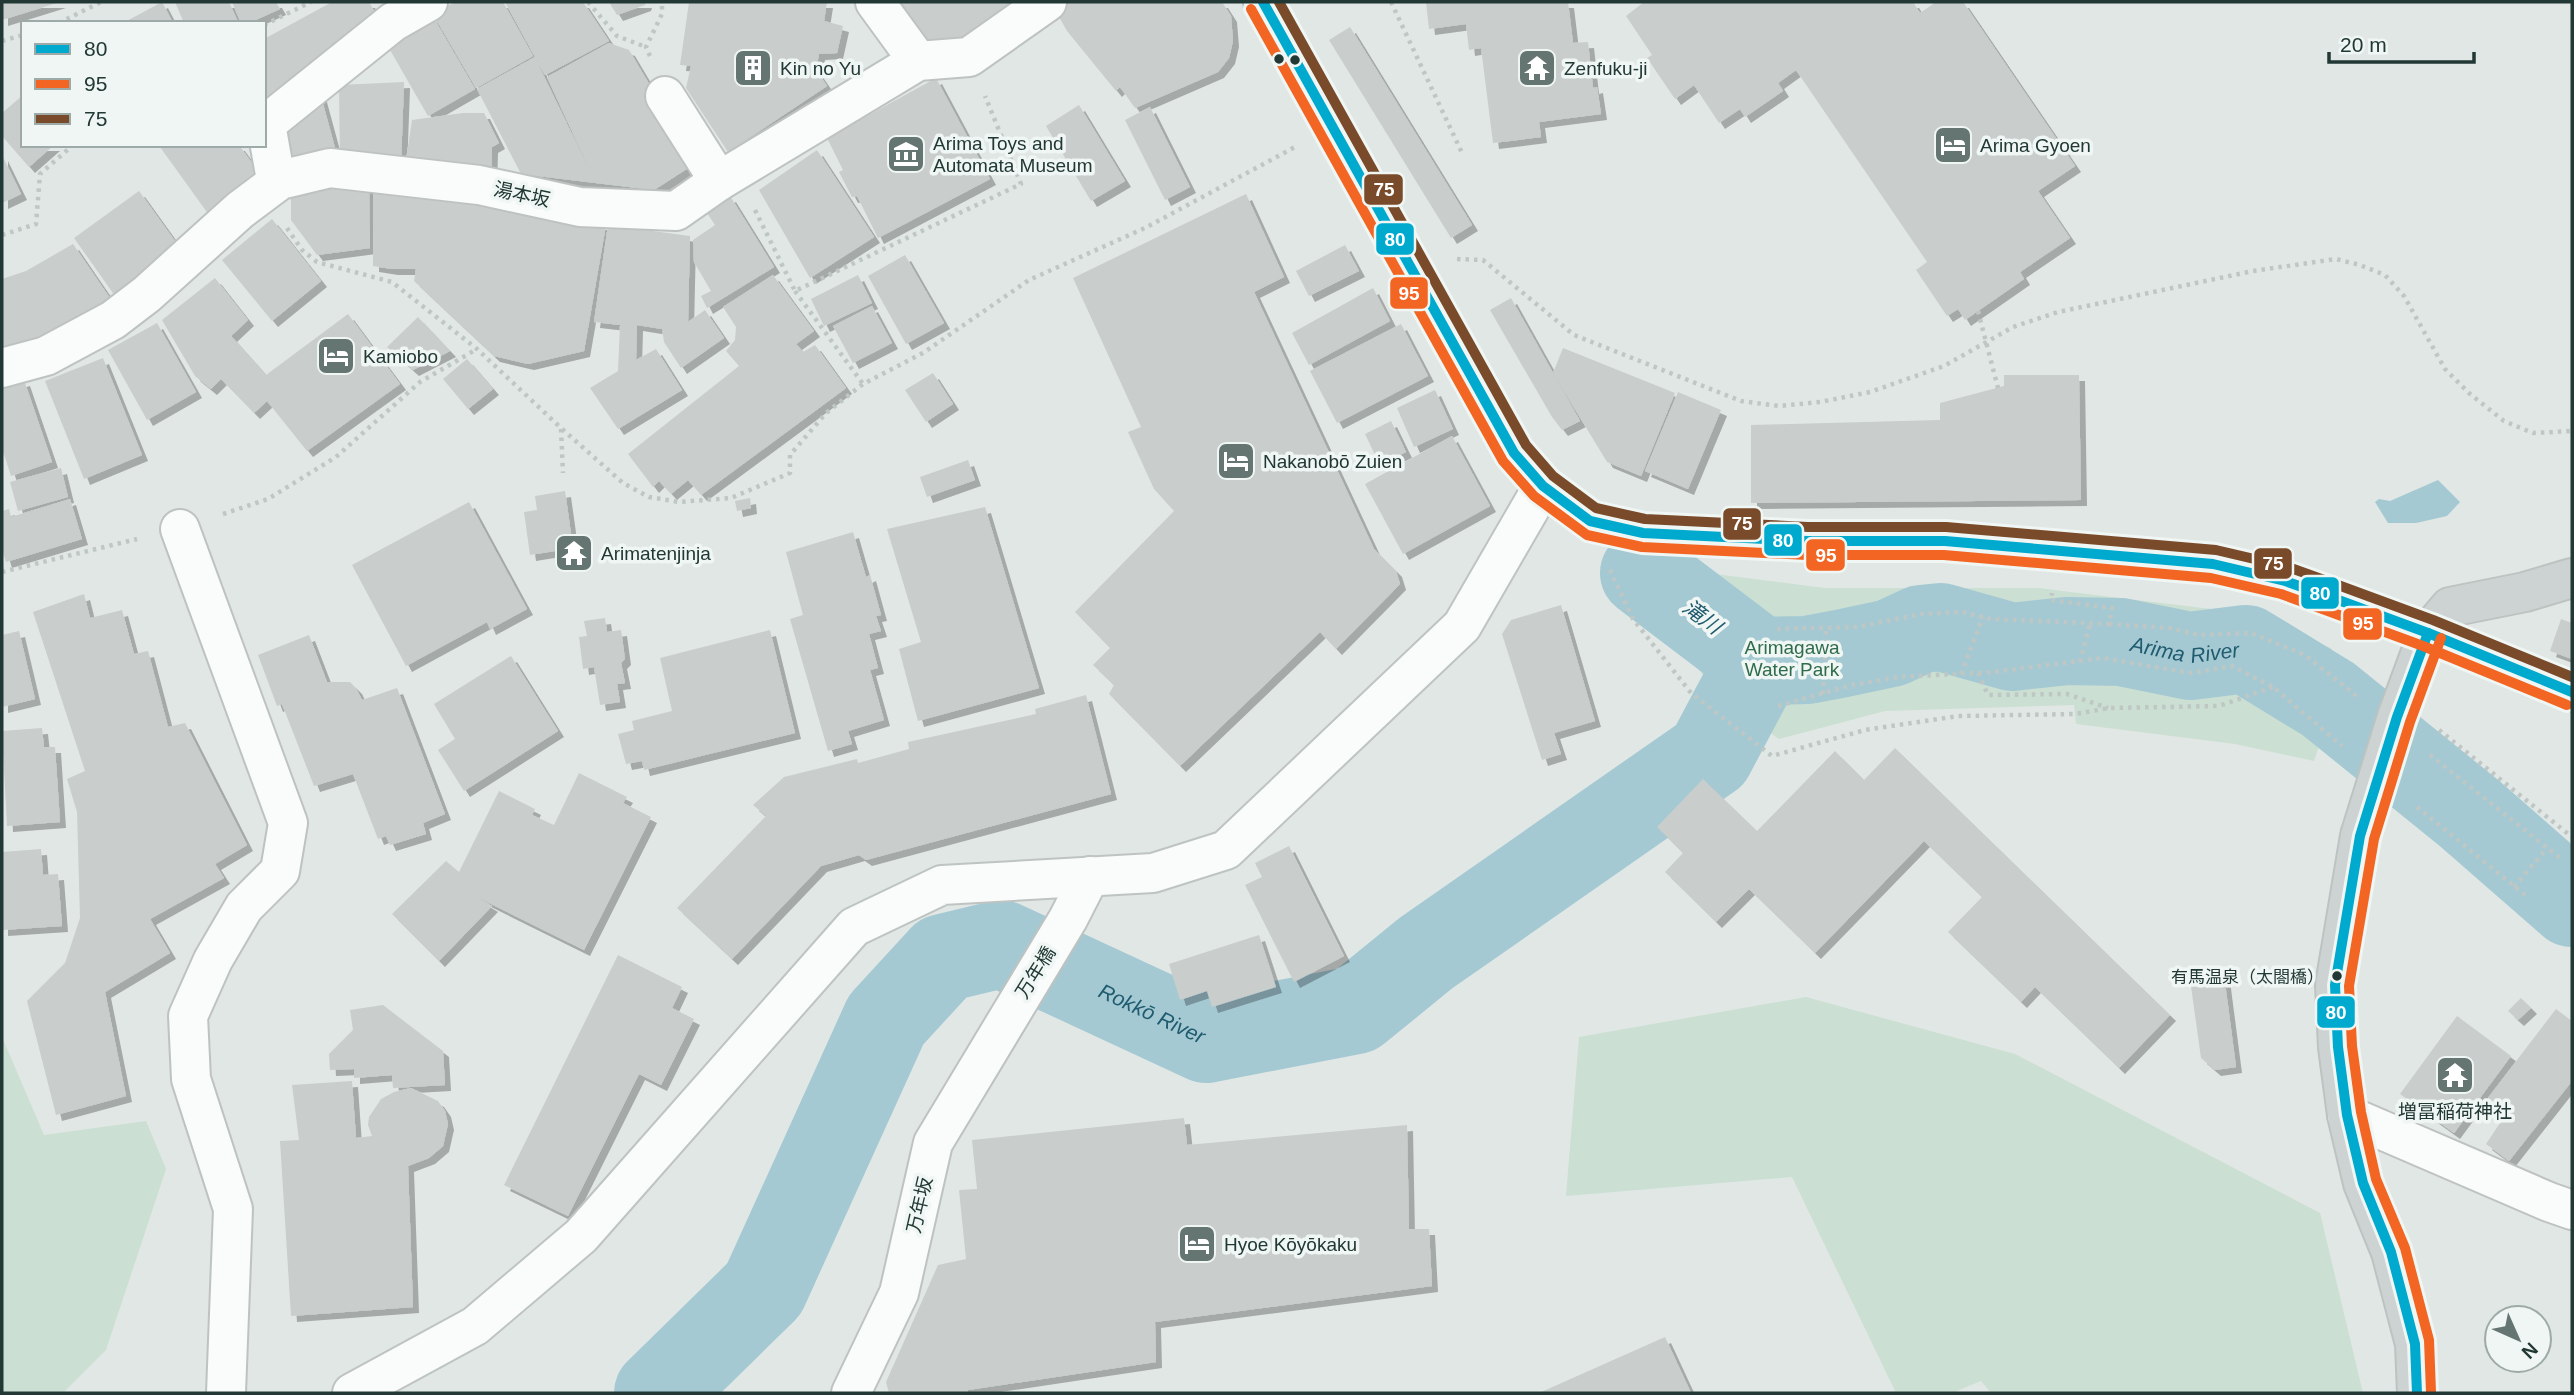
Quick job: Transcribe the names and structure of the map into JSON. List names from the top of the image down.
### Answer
{
  "streets": {
    "street": ["湯本坂", "万年橋", "万年坂"]
  },
  "crossings": [
    ["万年橋", "万年坂"]
  ],
  "water": ["滝川", "Arima River", "Rokkō River"],
  "parks": ["Arimagawa Water Park"],
  "places": {
    "building": ["Kin no Yu"],
    "temple": ["Zenfuku-ji", "Arimatenjinja", "増冨稲荷神社"],
    "hotel": [
      "Arima Gyoen",
      "Kamiobo",
      "Nakanobō Zuien",
      "Hyoe Kōyōkaku"
    ],
    "museum": ["Arima Toys and Automata Museum"],
    "other": ["有馬温泉（太閤橋）"]
  },
  "lines": ["transit line 80", "transit line 75", "transit line 95"],
  "legend": ["80", "95", "75"],
  "scale_bar": "20 m",
  "north": "bottom right"
}
